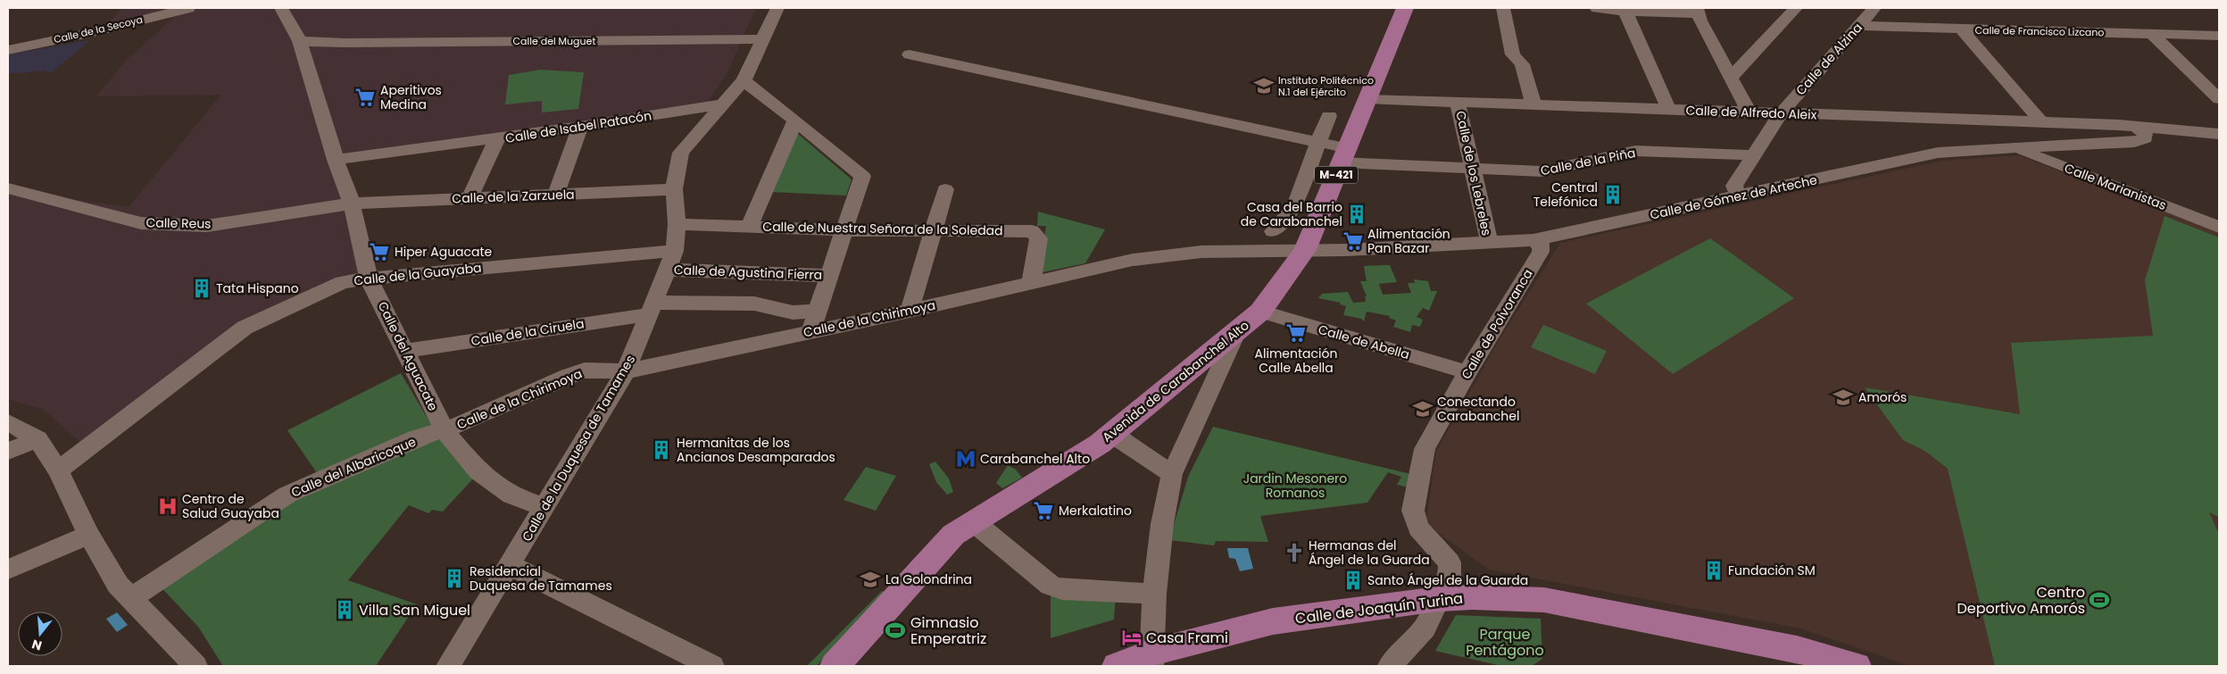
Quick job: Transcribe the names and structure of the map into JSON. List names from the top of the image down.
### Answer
{
  "streets": {
    "main road": ["M-421", "Avenida de Carabanchel Alto", "Calle de Joaquín Turina"],
    "street": [
      "Calle de la Secoya",
      "Calle de Francisco Lizcano",
      "Calle del Muguet",
      "Calle de Alzina",
      "Calle de Alfredo Aleix",
      "Calle de Isabel Patacón",
      "Calle de la Piña",
      "Calle de los Lebreles",
      "Calle Marianistas",
      "Calle de la Zarzuela",
      "Calle de Gómez de Arteche",
      "Calle Reus",
      "Calle de Nuestra Señora de la Soledad",
      "Calle de Agustina Fierra",
      "Calle de la Guayaba",
      "Calle de la Chirimoya",
      "Calle de Polvoranca",
      "Calle de la Ciruela",
      "Calle de Abella",
      "Calle del Aguacate",
      "Calle de la Duquesa de Tamames",
      "Calle del Albaricoque"
    ]
  },
  "crossings": [
    ["Calle de Francisco Lizcano", "Calle de Alzina"],
    ["Calle del Muguet", "Calle del Aguacate"],
    ["Calle del Muguet", "Calle de la Duquesa de Tamames"],
    ["Calle de Alzina", "Calle de Alfredo Aleix"],
    ["Calle de Alzina", "Calle de la Piña"],
    ["Calle de Alzina", "Calle de Gómez de Arteche"],
    ["Calle de Alfredo Aleix", "Calle de los Lebreles"],
    ["Calle de Alfredo Aleix", "Calle de Gómez de Arteche"],
    ["Calle de Alfredo Aleix", "Avenida de Carabanchel Alto"],
    ["Calle de Isabel Patacón", "Calle del Aguacate"],
    ["Calle de Isabel Patacón", "Calle de la Duquesa de Tamames"],
    ["Calle de la Piña", "Calle de los Lebreles"],
    ["Calle de la Piña", "Avenida de Carabanchel Alto"],
    ["Calle de los Lebreles", "Calle de Gómez de Arteche"],
    ["Calle Marianistas", "Calle de Gómez de Arteche"],
    ["Calle de la Zarzuela", "Calle Reus"],
    ["Calle de la Zarzuela", "Calle del Aguacate"],
    ["Calle de la Zarzuela", "Calle de la Duquesa de Tamames"],
    ["Calle de Gómez de Arteche", "Calle de la Chirimoya"],
    ["Calle de Gómez de Arteche", "Calle de Polvoranca"],
    ["Calle de Gómez de Arteche", "Avenida de Carabanchel Alto"],
    ["Calle Reus", "Calle del Aguacate"],
    ["Calle de Nuestra Señora de la Soledad", "Calle de la Chirimoya"],
    ["Calle de Nuestra Señora de la Soledad", "Calle de la Duquesa de Tamames"],
    ["Calle de Agustina Fierra", "Calle de la Duquesa de Tamames"],
    ["Calle de la Guayaba", "Calle del Aguacate"],
    ["Calle de la Guayaba", "Calle de la Duquesa de Tamames"],
    ["Calle de la Chirimoya", "Calle del Aguacate"],
    ["Calle de la Chirimoya", "Avenida de Carabanchel Alto"],
    ["Calle de la Chirimoya", "Calle de la Duquesa de Tamames"],
    ["Calle de la Chirimoya", "Calle del Albaricoque"],
    ["Calle de Polvoranca", "Calle de Abella"],
    ["Calle de Polvoranca", "Calle de Joaquín Turina"],
    ["Calle de la Ciruela", "Calle del Aguacate"],
    ["Calle de la Ciruela", "Calle de la Duquesa de Tamames"],
    ["Calle de Abella", "Avenida de Carabanchel Alto"],
    ["Calle del Aguacate", "Calle de la Duquesa de Tamames"],
    ["Calle del Aguacate", "Calle del Albaricoque"]
  ],
  "parks": ["Jardin Mesonero Romanos", "Parque Pentágono"],
  "places": {
    "school or university": [
      "Instituto Politécnico N.1 del Ejército",
      "Amorós",
      "Conectando Carabanchel",
      "La Golondrina"
    ],
    "supermarket": [
      "Aperitivos Medina",
      "Alimentación Pan Bazar",
      "Hiper Aguacate",
      "Alimentación Calle Abella",
      "Merkalatino"
    ],
    "building": [
      "Central Telefónica",
      "Casa del Barrio de Carabanchel",
      "Tata Hispano",
      "Hermanitas de los Ancianos Desamparados",
      "Fundación SM",
      "Residencial Duquesa de Tamames",
      "Santo Ángel de la Guarda",
      "Villa San Miguel"
    ],
    "metro station": ["Carabanchel Alto"],
    "hospital": ["Centro de Salud Guayaba"],
    "church": ["Hermanas del Ángel de la Guarda"],
    "sports": ["Centro Deportivo Amorós", "Gimnasio Emperatriz"],
    "hotel": ["Casa Frami"]
  },
  "north": "bottom"
}
